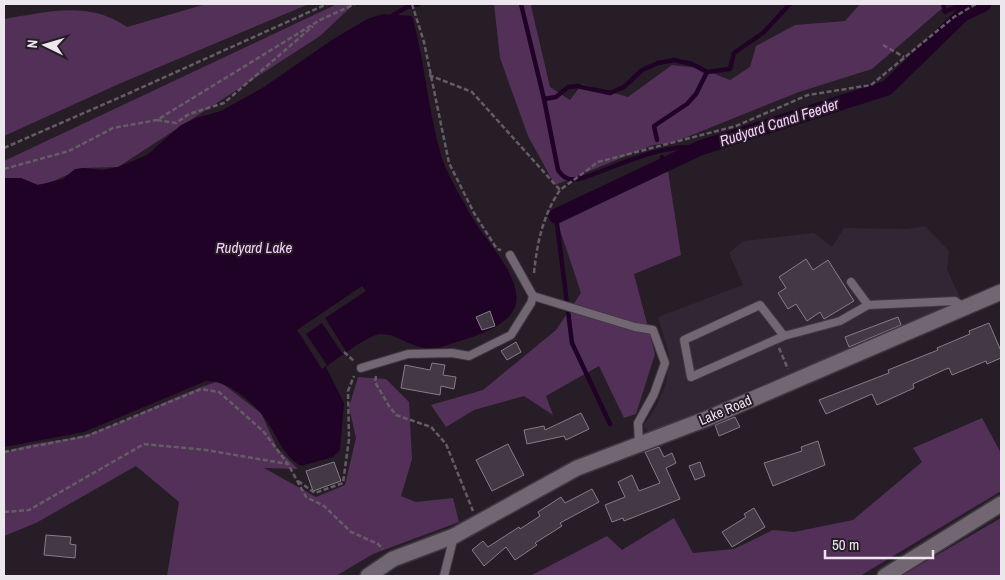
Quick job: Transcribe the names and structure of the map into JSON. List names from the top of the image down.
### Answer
{
  "streets": {
    "street": ["Lake Road"]
  },
  "water": ["Rudyard Canal Feeder", "Rudyard Lake"],
  "scale_bar": "50 m",
  "north": "left"
}
